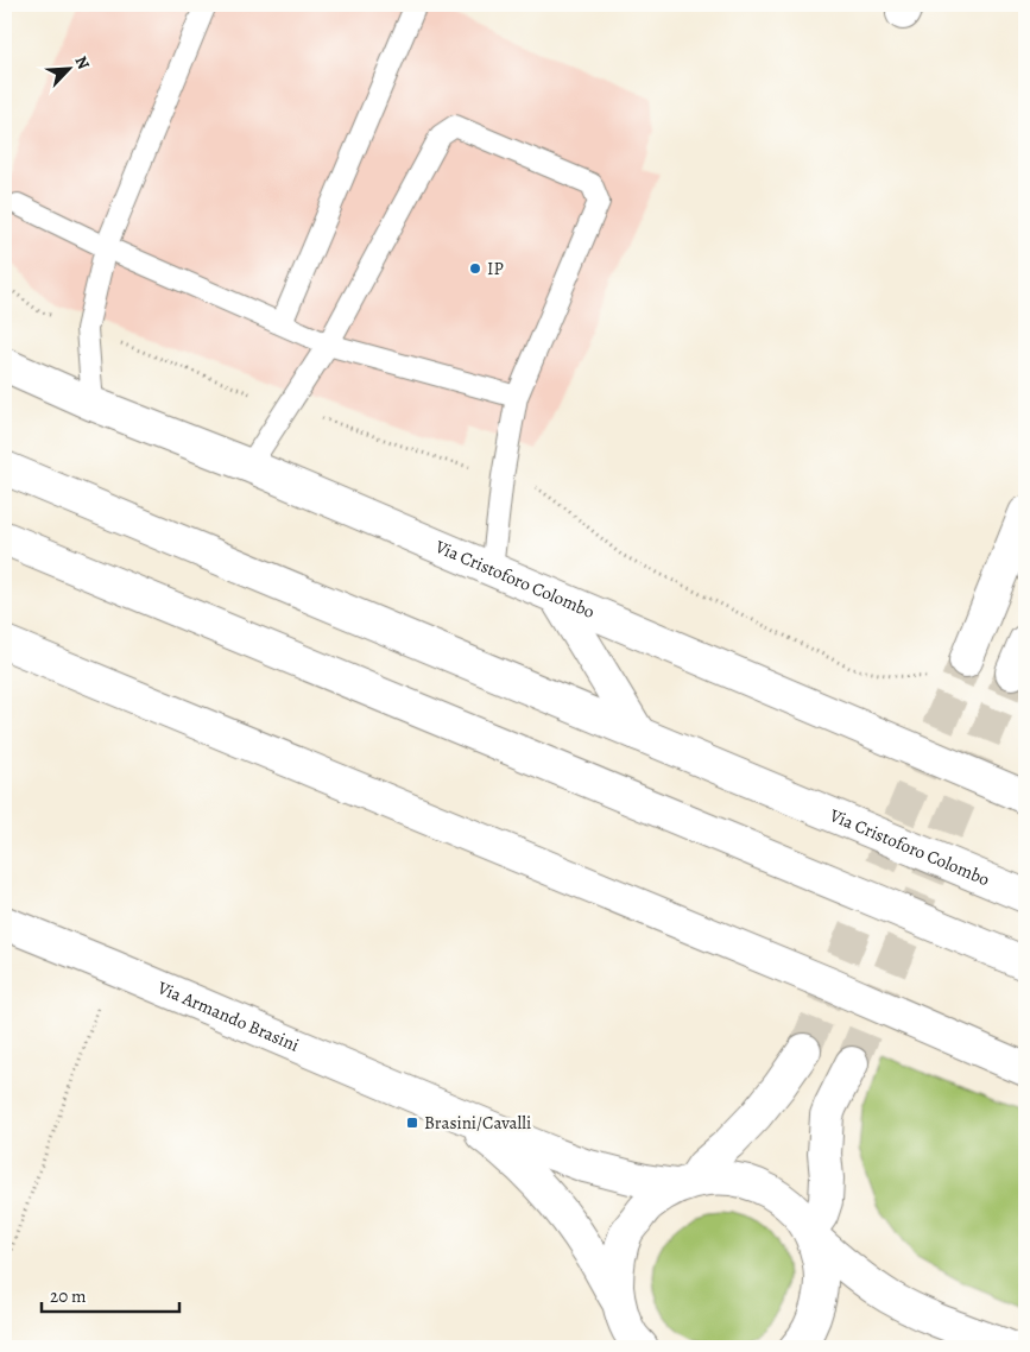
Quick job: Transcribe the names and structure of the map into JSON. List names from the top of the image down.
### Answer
{
  "streets": {
    "main road": ["Via Cristoforo Colombo", "Via Armando Brasini"]
  },
  "places": {
    "other": ["IP"],
    "transit": ["Brasini/Cavalli"]
  },
  "scale_bar": "20 m",
  "north": "top right"
}
